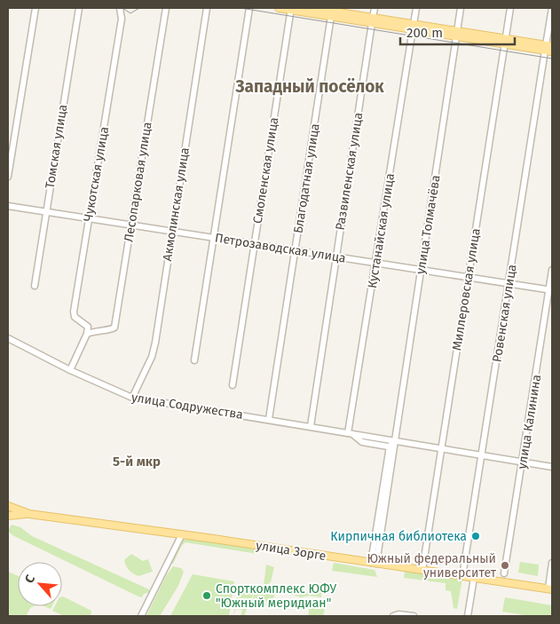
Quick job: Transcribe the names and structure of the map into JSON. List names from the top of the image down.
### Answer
{
  "streets": {
    "main road": ["улица Зорге"],
    "street": [
      "Томская улица",
      "Смоленская улица",
      "Развиленская улица",
      "Чукотская улица",
      "Благодатная улица",
      "Лесопарковая улица",
      "Акмолинская улица",
      "улица Толмачёва",
      "Кустанайская улица",
      "Петрозаводская улица",
      "Миллеровская улица",
      "Ровенская улица",
      "улица Содружества",
      "улица Калинина"
    ]
  },
  "crossings": [
    ["Томская улица", "Петрозаводская улица"],
    ["Смоленская улица", "Петрозаводская улица"],
    ["Развиленская улица", "Петрозаводская улица"],
    ["Развиленская улица", "улица Содружества"],
    ["Чукотская улица", "Лесопарковая улица"],
    ["Чукотская улица", "Петрозаводская улица"],
    ["Благодатная улица", "Петрозаводская улица"],
    ["Благодатная улица", "улица Содружества"],
    ["Лесопарковая улица", "Петрозаводская улица"],
    ["Акмолинская улица", "Петрозаводская улица"],
    ["Акмолинская улица", "улица Содружества"],
    ["улица Толмачёва", "Петрозаводская улица"],
    ["улица Толмачёва", "улица Содружества"],
    ["улица Толмачёва", "улица Зорге"],
    ["Кустанайская улица", "Петрозаводская улица"],
    ["Кустанайская улица", "улица Содружества"],
    ["Петрозаводская улица", "Миллеровская улица"],
    ["Петрозаводская улица", "Ровенская улица"],
    ["Петрозаводская улица", "улица Калинина"],
    ["Миллеровская улица", "улица Содружества"],
    ["Миллеровская улица", "улица Зорге"],
    ["Ровенская улица", "улица Содружества"],
    ["Ровенская улица", "улица Зорге"],
    ["улица Содружества", "улица Калинина"]
  ],
  "districts": ["Западный посёлок", "5-й мкр"],
  "places": ["Кирпичная библиотека", "Южный федеральный университет", "Спорткомплекс ЮФУ \"Южный меридиан\""],
  "scale_bar": "200 m",
  "north": "top left"
}
